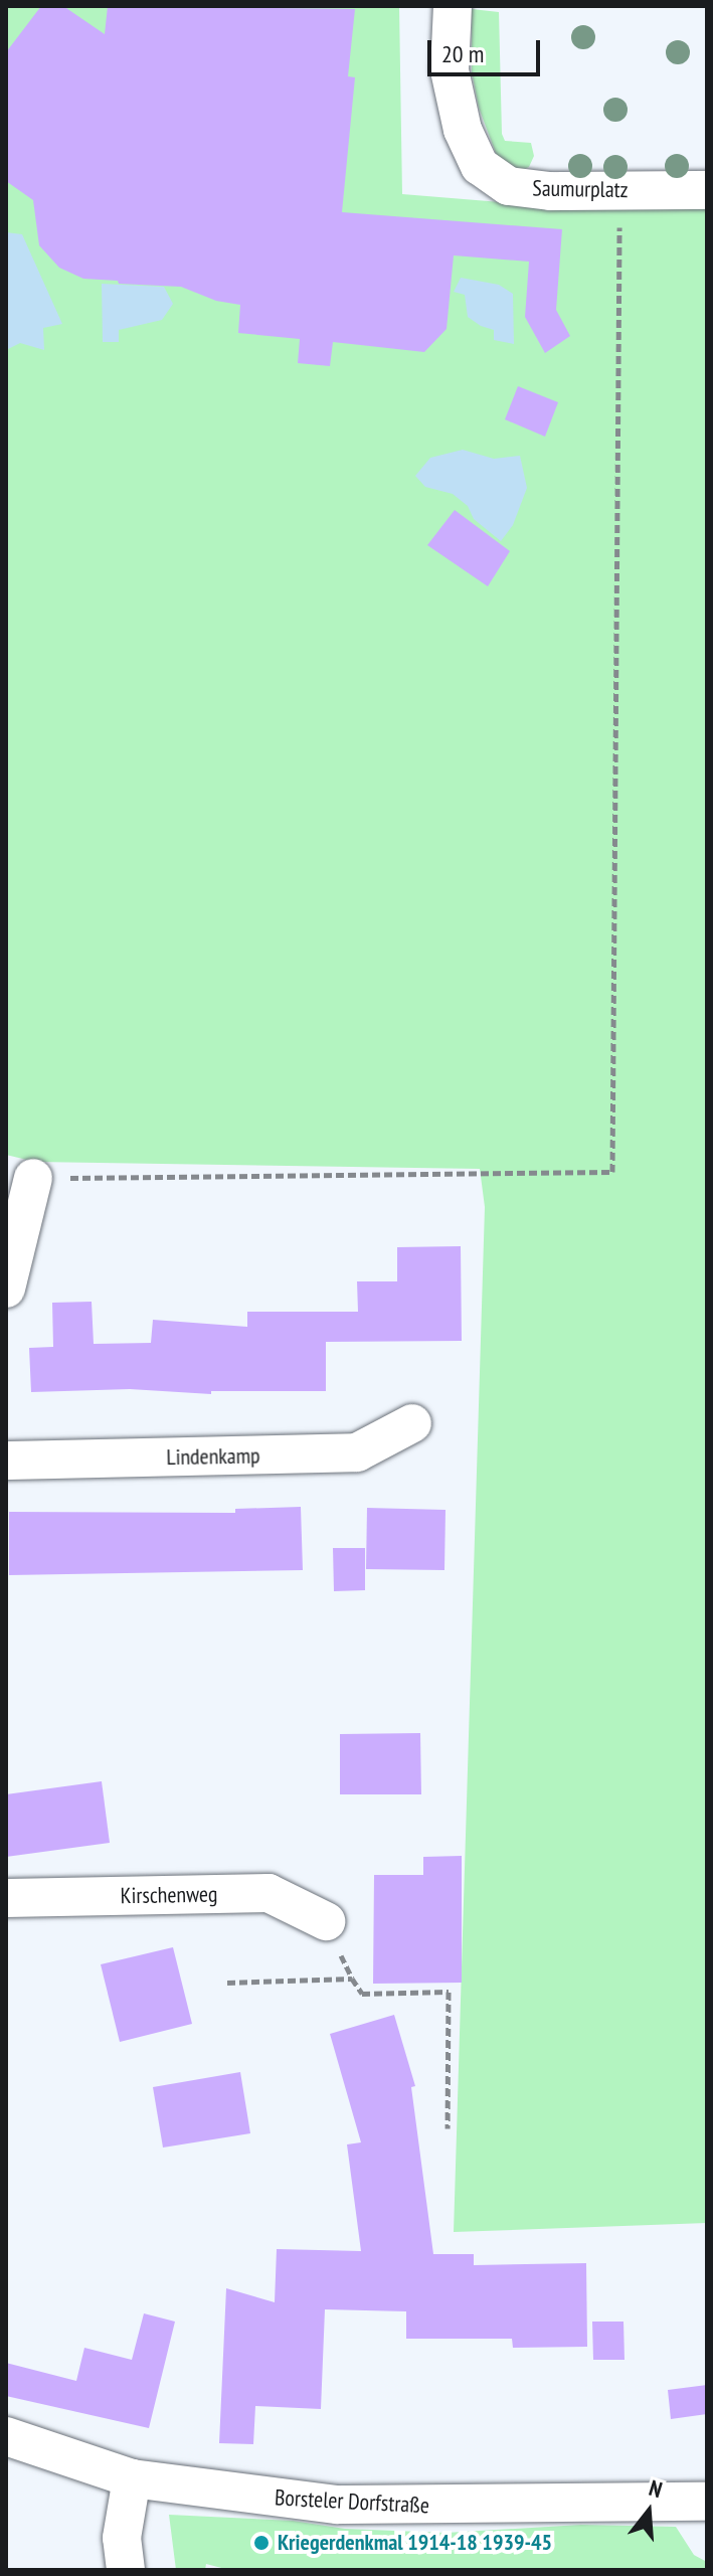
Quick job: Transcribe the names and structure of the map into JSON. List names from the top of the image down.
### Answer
{
  "streets": {
    "street": [
      "Saumurplatz",
      "Lindenkamp",
      "Kirschenweg",
      "Borsteler Dorfstraße"
    ]
  },
  "places": ["Kriegerdenkmal 1914-18 1939-45"],
  "scale_bar": "20 m",
  "north": "top"
}
